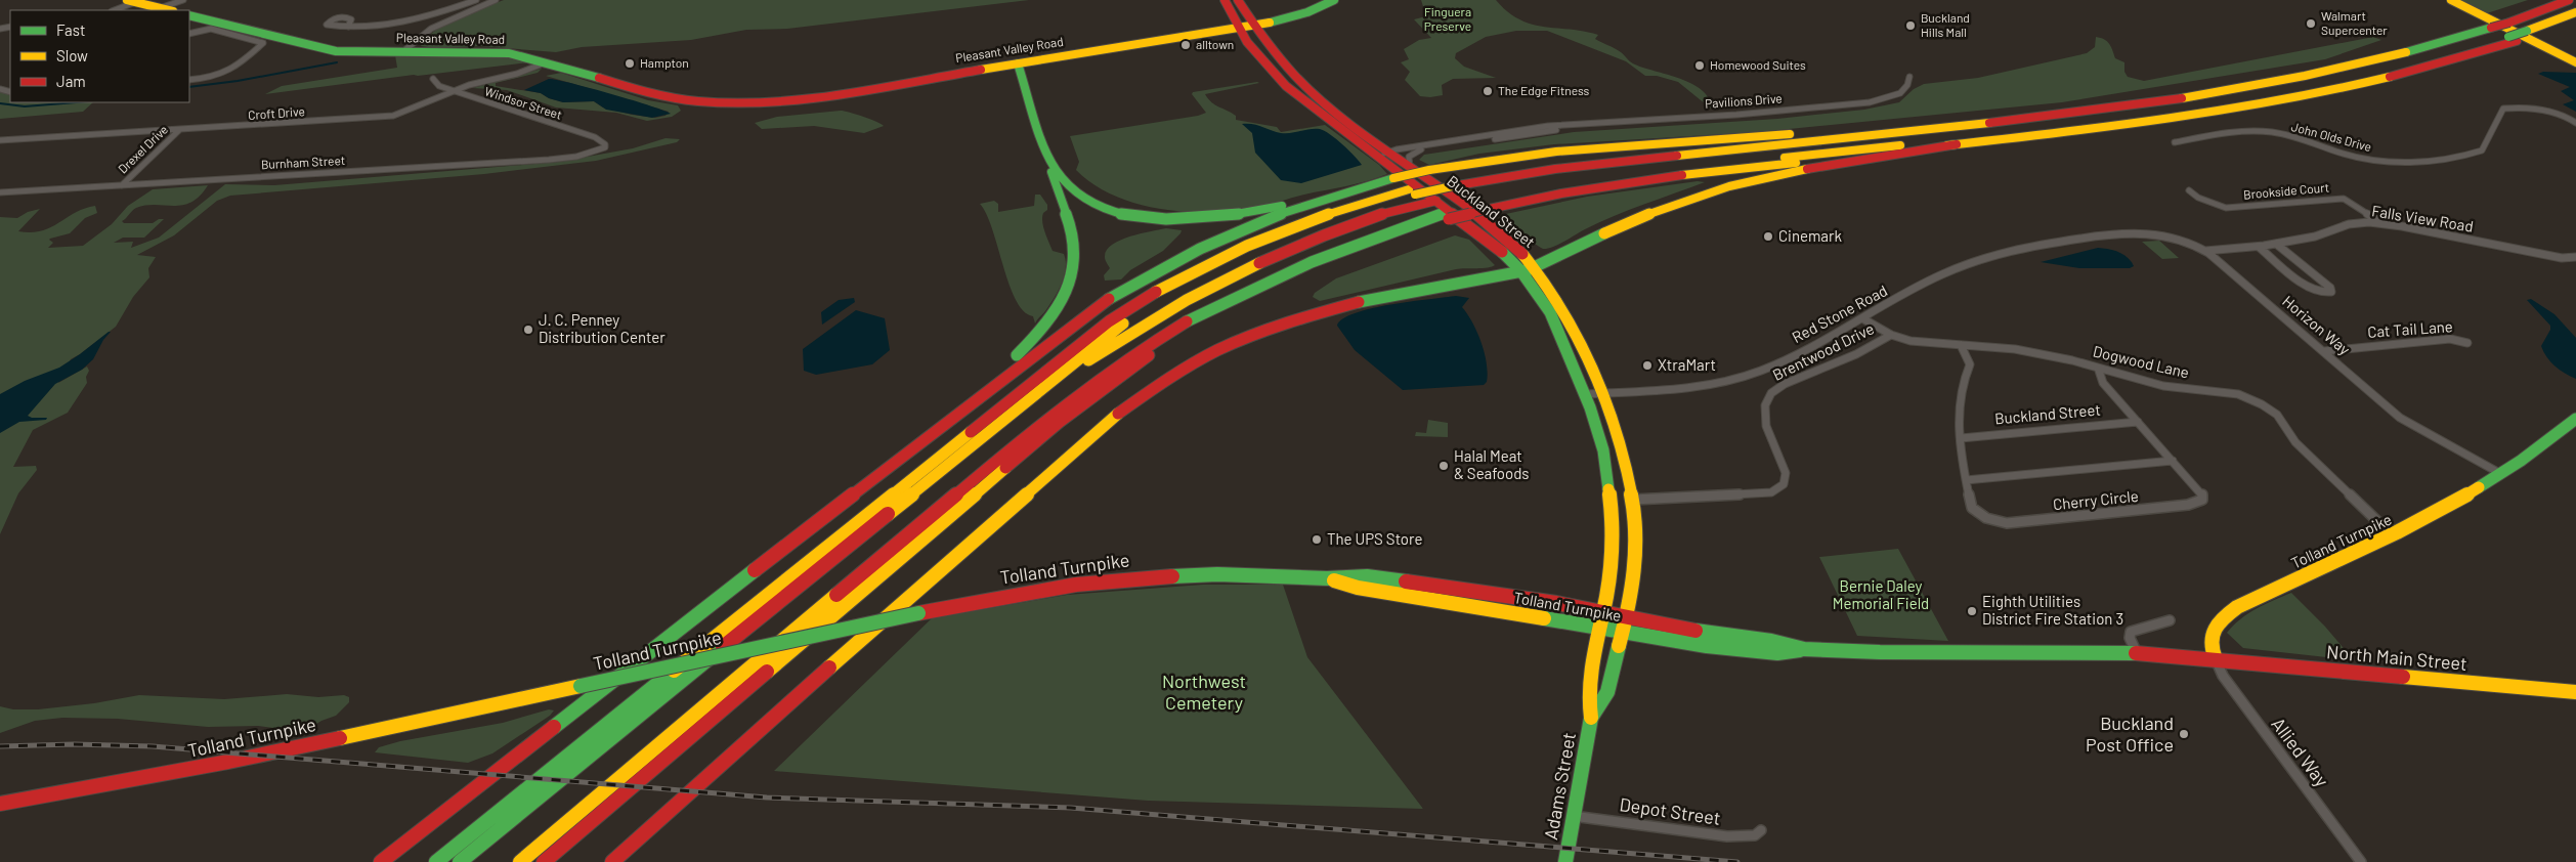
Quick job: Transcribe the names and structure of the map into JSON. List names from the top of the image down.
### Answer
{
  "streets": {
    "main road": [
      "Pleasant Valley Road",
      "Buckland Street",
      "Tolland Turnpike",
      "North Main Street",
      "Adams Street"
    ],
    "street": [
      "Pavilions Drive",
      "Windsor Street",
      "Croft Drive",
      "John Olds Drive",
      "Drexel Drive",
      "Burnham Street",
      "Brookside Court",
      "Falls View Road",
      "Red Stone Road",
      "Horizon Way",
      "Cat Tail Lane",
      "Brentwood Drive",
      "Dogwood Lane",
      "Cherry Circle",
      "Allied Way",
      "Depot Street"
    ]
  },
  "crossings": [
    ["Pleasant Valley Road", "Croft Drive"],
    ["Pleasant Valley Road", "Buckland Street"],
    ["Pavilions Drive", "Buckland Street"],
    ["Windsor Street", "Croft Drive"],
    ["Windsor Street", "Burnham Street"],
    ["Croft Drive", "Drexel Drive"],
    ["Drexel Drive", "Burnham Street"],
    ["Brookside Court", "Falls View Road"],
    ["Buckland Street", "Red Stone Road"],
    ["Buckland Street", "Brentwood Drive"],
    ["Buckland Street", "Cherry Circle"],
    ["Buckland Street", "Tolland Turnpike"],
    ["Buckland Street", "Adams Street"],
    ["Falls View Road", "Horizon Way"],
    ["Red Stone Road", "Horizon Way"],
    ["Red Stone Road", "Dogwood Lane"],
    ["Horizon Way", "Cat Tail Lane"],
    ["Horizon Way", "Tolland Turnpike"],
    ["Brentwood Drive", "Dogwood Lane"],
    ["Dogwood Lane", "Cherry Circle"],
    ["Dogwood Lane", "Tolland Turnpike"],
    ["Tolland Turnpike", "North Main Street"],
    ["Tolland Turnpike", "Allied Way"],
    ["Tolland Turnpike", "Adams Street"],
    ["North Main Street", "Allied Way"],
    ["Adams Street", "Depot Street"]
  ],
  "parks": ["Finguera Preserve", "Bernie Daley Memorial Field", "Northwest Cemetery"],
  "places": [
    "Walmart Supercenter",
    "Buckland Hills Mall",
    "alltown",
    "Hampton",
    "Homewood Suites",
    "The Edge Fitness",
    "Cinemark",
    "J. C. Penney Distribution Center",
    "XtraMart",
    "Halal Meat & Seafoods",
    "The UPS Store",
    "Eighth Utilities District Fire Station 3",
    "Buckland Post Office"
  ],
  "legend": ["Fast", "Slow", "Jam"]
}
